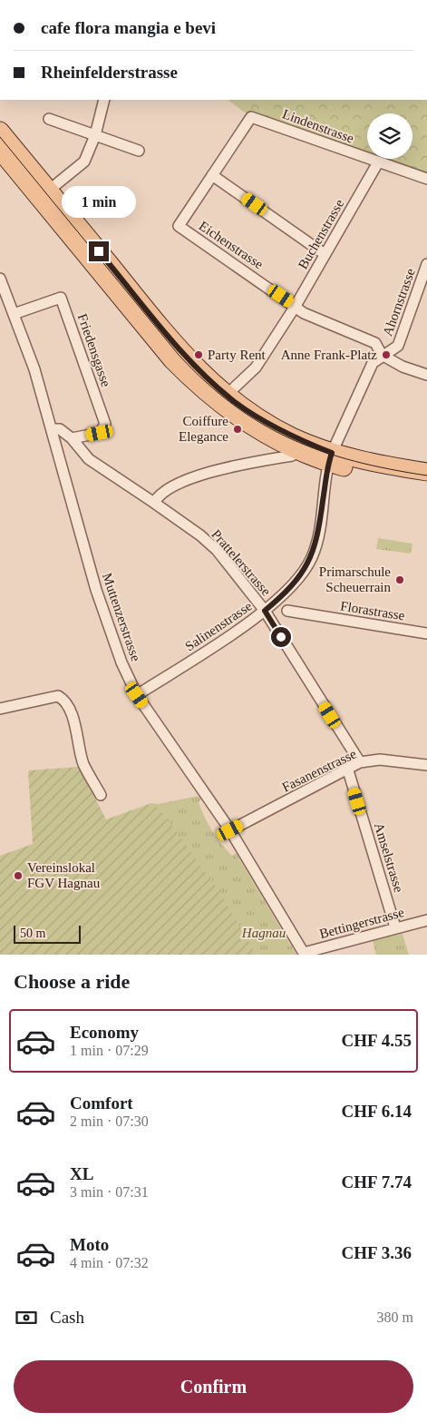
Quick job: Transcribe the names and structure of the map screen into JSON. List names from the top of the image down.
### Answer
{
  "streets": {
    "street": [
      "Lindenstrasse",
      "Buchenstrasse",
      "Eichenstrasse",
      "Ahornstrasse",
      "Friedensgasse",
      "Prattelerstrasse",
      "Florastrasse",
      "Muttenzerstrasse",
      "Salinenstrasse",
      "Fasanenstrasse",
      "Amselstrasse",
      "Bettingerstrasse"
    ]
  },
  "crossings": [
    ["Lindenstrasse", "Buchenstrasse"],
    ["Lindenstrasse", "Eichenstrasse"],
    ["Buchenstrasse", "Eichenstrasse"],
    ["Eichenstrasse", "Ahornstrasse"],
    ["Ahornstrasse", "Salinenstrasse"],
    ["Friedensgasse", "Prattelerstrasse"],
    ["Friedensgasse", "Muttenzerstrasse"],
    ["Prattelerstrasse", "Muttenzerstrasse"],
    ["Prattelerstrasse", "Salinenstrasse"],
    ["Prattelerstrasse", "Fasanenstrasse"],
    ["Muttenzerstrasse", "Salinenstrasse"],
    ["Muttenzerstrasse", "Fasanenstrasse"],
    ["Muttenzerstrasse", "Bettingerstrasse"],
    ["Fasanenstrasse", "Amselstrasse"],
    ["Amselstrasse", "Bettingerstrasse"]
  ],
  "parks": ["Hagnau"],
  "places": [
    "Party Rent",
    "Anne Frank-Platz",
    "Coiffure Elegance",
    "Primarschule Scheuerrain",
    "Vereinslokal FGV Hagnau"
  ],
  "scale_bar": "50 m",
  "page": {
    "banner": ["cafe flora mangia e bevi", "Rheinfelderstrasse"],
    "bubble": "1 min",
    "scale": "50 m",
    "heading": "Choose a ride",
    "list": [
      {
        "name": "Economy",
        "note": "1 min · 07:29",
        "value": "CHF 4.55"
      },
      {
        "name": "Comfort",
        "note": "2 min · 07:30",
        "value": "CHF 6.14"
      },
      {
        "name": "XL",
        "note": "3 min · 07:31",
        "value": "CHF 7.74"
      },
      {
        "name": "Moto",
        "note": "4 min · 07:32",
        "value": "CHF 3.36"
      }
    ],
    "pay": ["Cash", "380 m"],
    "buttons": "Confirm"
  }
}
